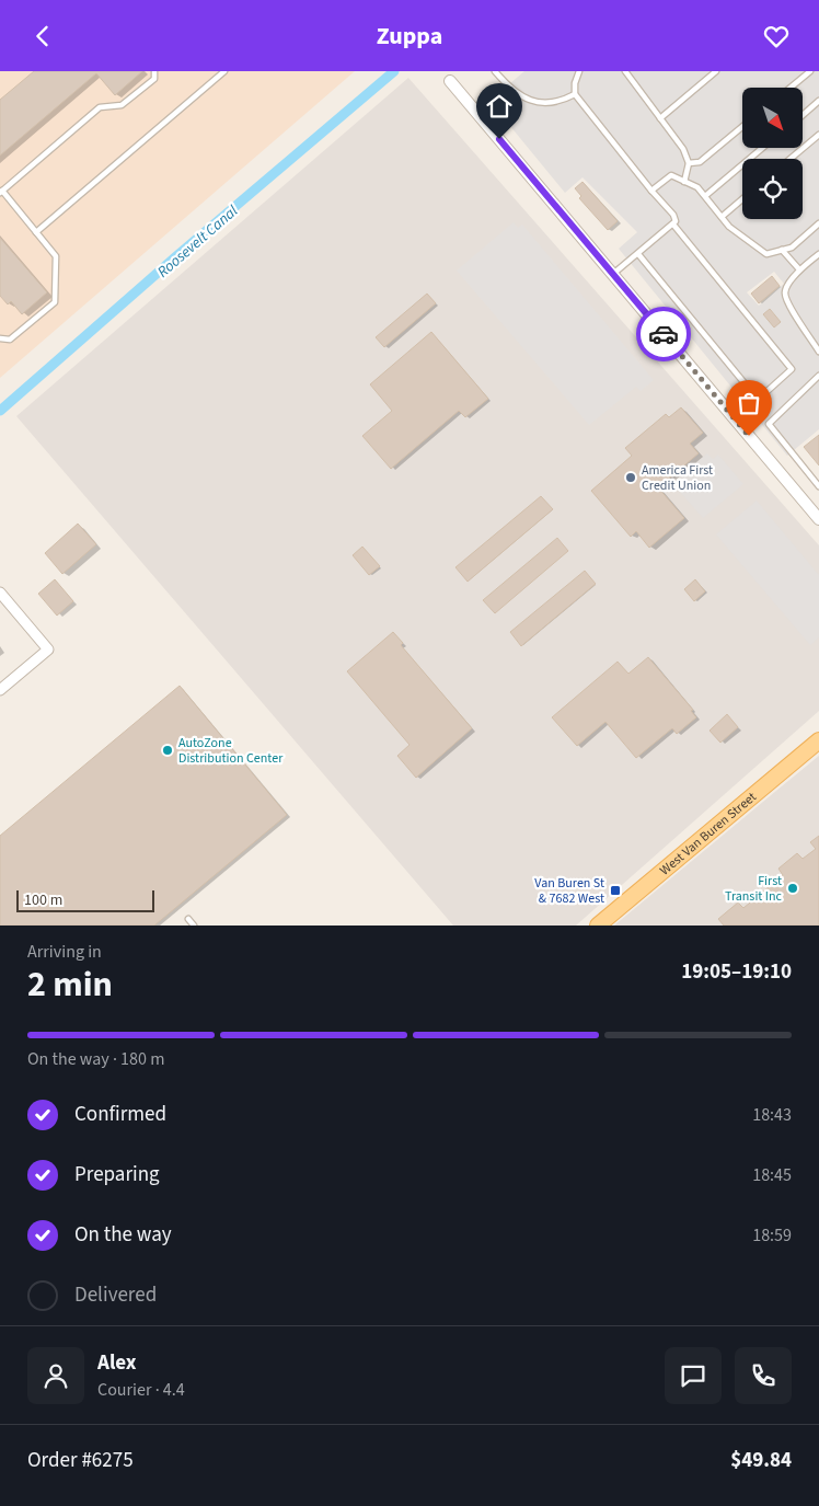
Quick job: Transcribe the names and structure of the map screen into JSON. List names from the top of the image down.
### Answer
{
  "streets": {
    "main road": ["West Van Buren Street"]
  },
  "water": ["Roosevelt Canal"],
  "places": {
    "other": ["America First Credit Union", "AutoZone Distribution Center", "First Transit Inc"],
    "transit": ["Van Buren St & 7682 West"]
  },
  "scale_bar": "100 m",
  "north": "bottom right",
  "page": {
    "header": "Zuppa",
    "scale": "100 m",
    "heading": ["2 min", "Arriving in", "19:05–19:10"],
    "panel": [
      "Alex",
      "Courier · 4.4",
      "Order #6275",
      "$49.84"
    ],
    "bar": "On the way · 180 m",
    "list": [
      ["Confirmed", "18:43"],
      ["Preparing", "18:45"],
      ["On the way", "18:59"],
      "Delivered"
    ]
  }
}
